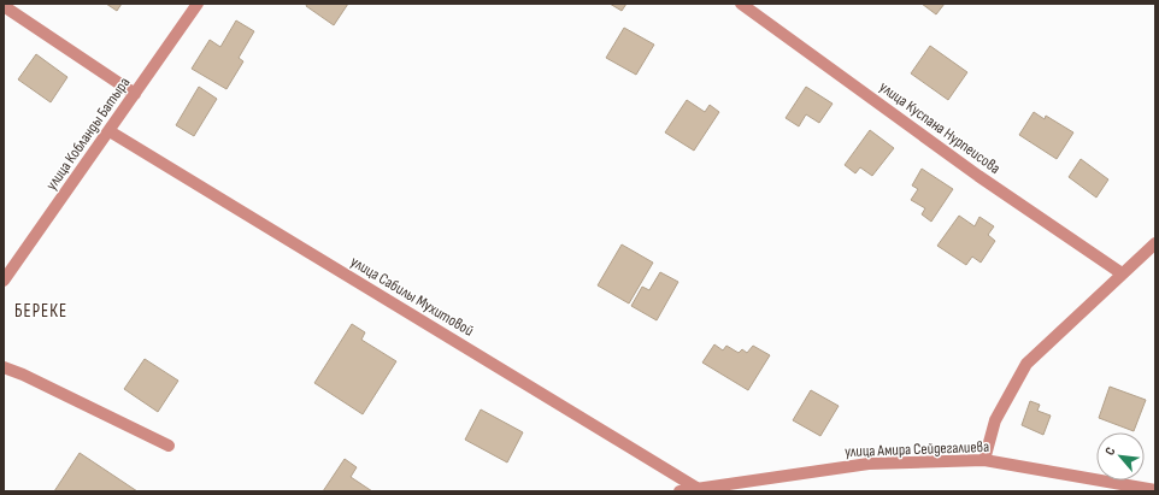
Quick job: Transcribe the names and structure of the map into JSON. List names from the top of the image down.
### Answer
{
  "streets": {
    "street": [
      "улица Куспана Нурпеисова",
      "улица Кобланды Батыра",
      "улица Сабилы Мухитовой",
      "улица Амира Сейдегалиева"
    ]
  },
  "crossings": [
    ["улица Кобланды Батыра", "улица Сабилы Мухитовой"],
    ["улица Сабилы Мухитовой", "улица Амира Сейдегалиева"]
  ],
  "districts": ["БЕРЕКЕ"],
  "north": "top left"
}
